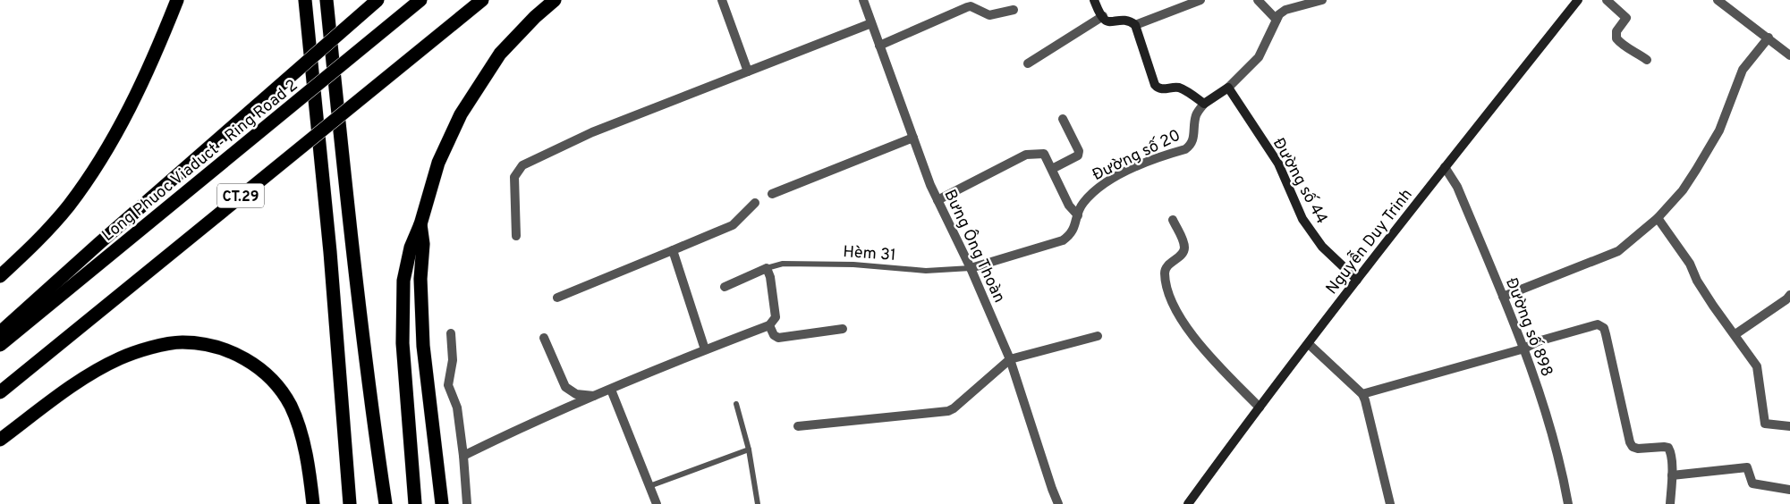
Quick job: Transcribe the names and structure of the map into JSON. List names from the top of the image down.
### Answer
{
  "streets": {
    "highway": ["Long Phuoc Viaduct - Ring Road 2", "CT.29"],
    "main road": ["Đường số 44", "Nguyễn Duy Trinh"],
    "street": ["Đường số 20", "Bưng Ông Thoàn", "Đường số 898"],
    "lane": ["Hèm 31"]
  },
  "crossings": [
    ["Đường số 20", "Bưng Ông Thoàn"],
    ["Đường số 20", "Hèm 31"],
    ["Đường số 44", "Nguyễn Duy Trinh"],
    ["Nguyễn Duy Trinh", "Đường số 898"],
    ["Bưng Ông Thoàn", "Hèm 31"]
  ]
}
